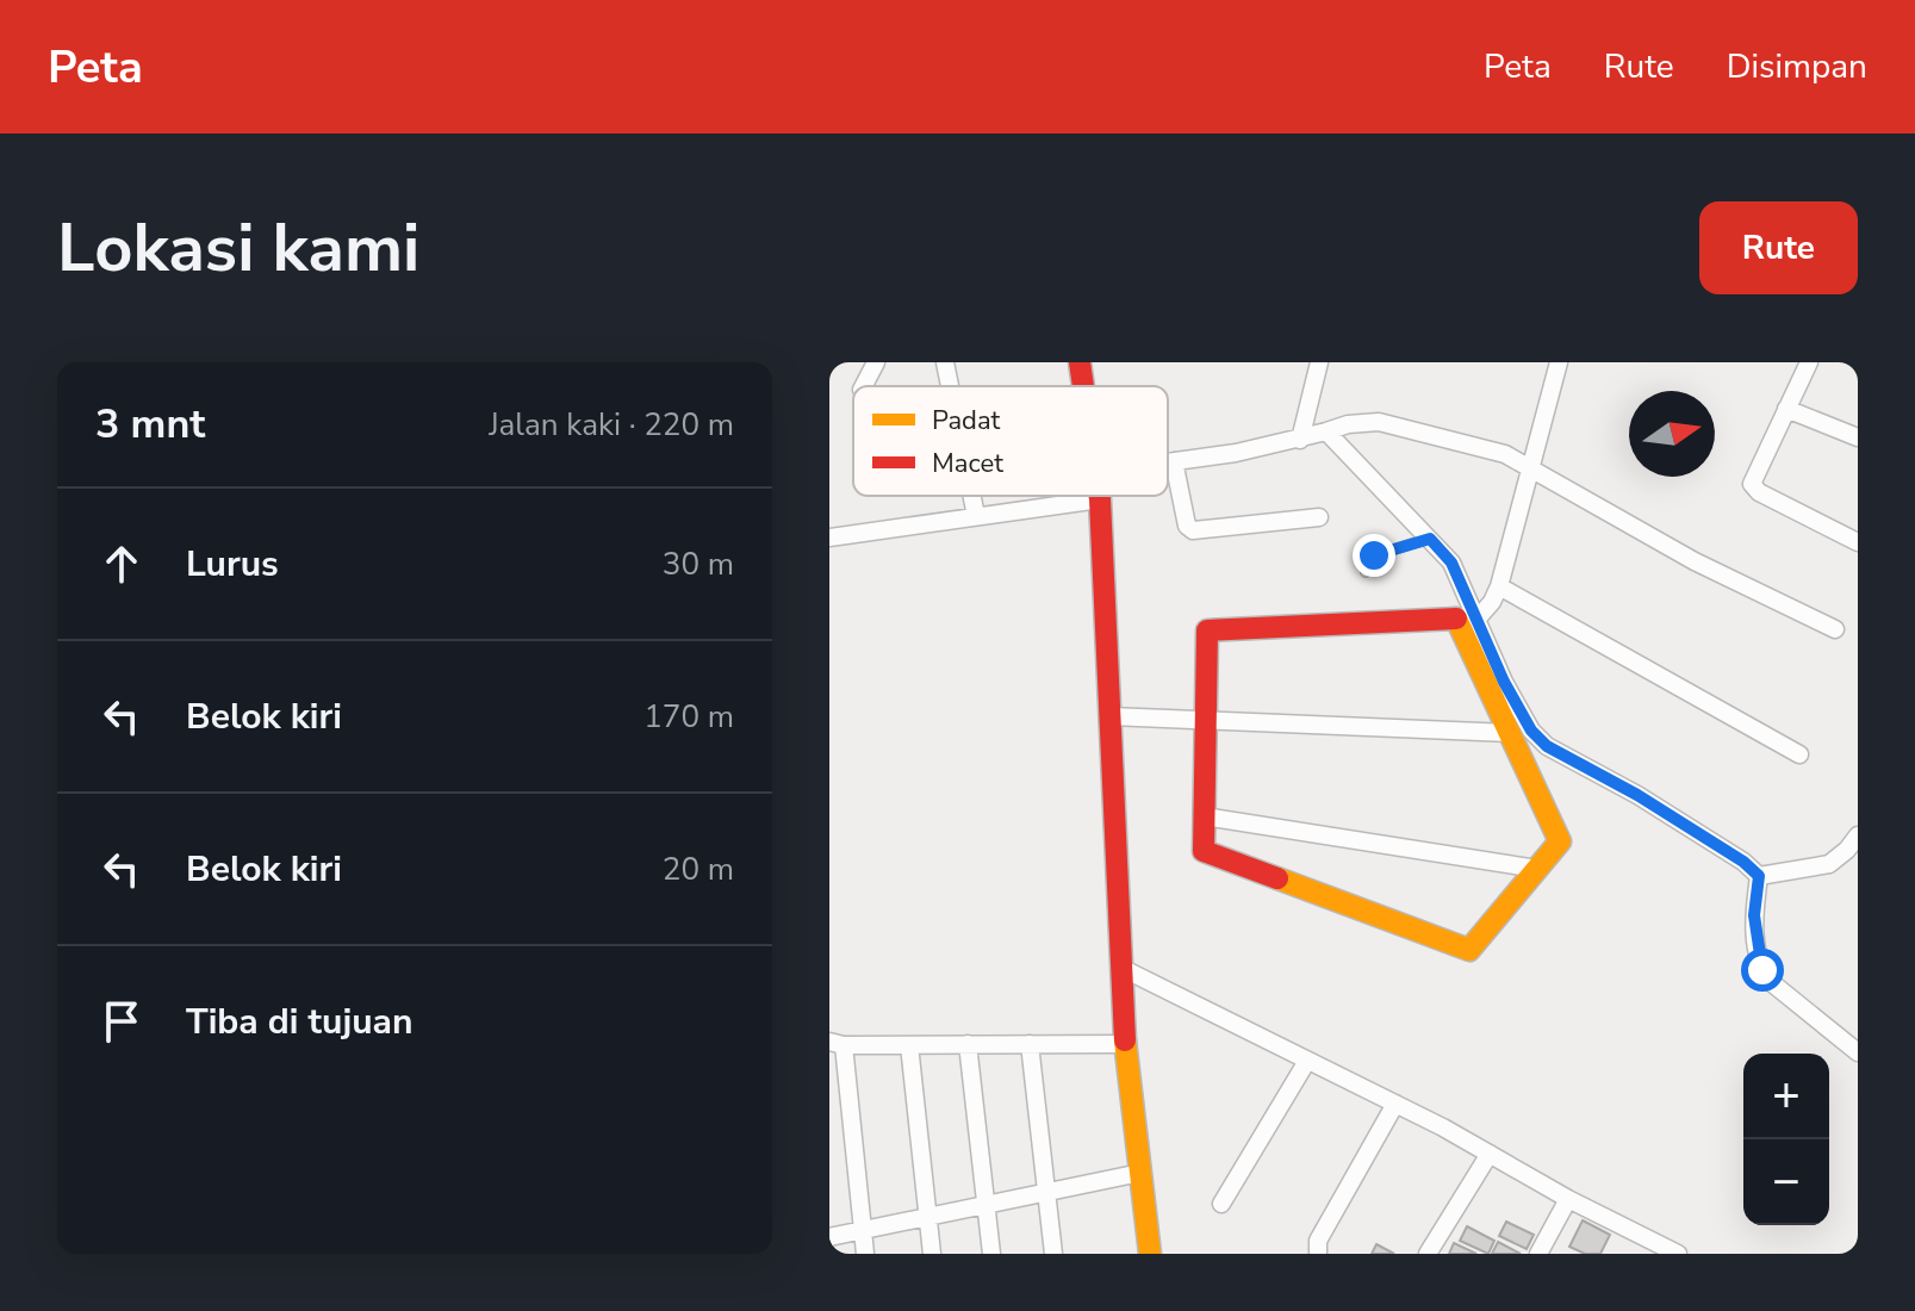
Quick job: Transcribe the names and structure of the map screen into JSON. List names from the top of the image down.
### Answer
{
  "legend": ["Padat", "Macet"],
  "north": "right",
  "page": {
    "header": "Peta",
    "nav": ["Peta", "Rute", "Disimpan"],
    "buttons": "Rute",
    "title": "Lokasi kami",
    "heading": ["3 mnt", "Jalan kaki · 220 m"],
    "list": [
      ["Lurus", "30 m"],
      ["Belok kiri", "170 m"],
      ["Belok kiri", "20 m"],
      "Tiba di tujuan"
    ],
    "map_buttons": ["+", "−"]
  }
}
